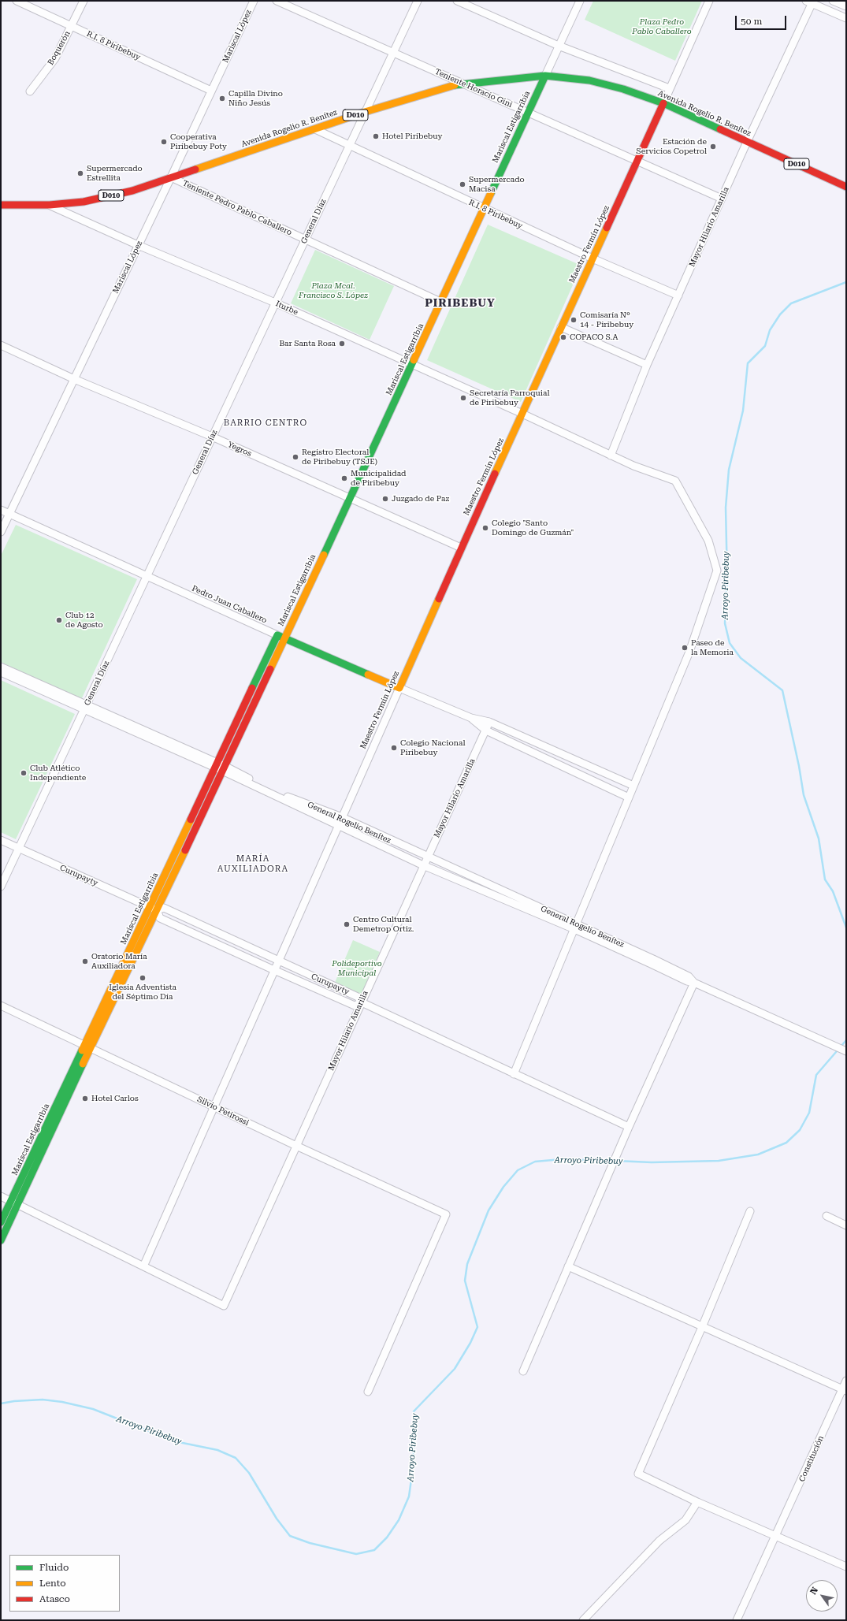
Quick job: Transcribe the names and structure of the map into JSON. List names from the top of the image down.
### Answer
{
  "streets": {
    "street": [
      "Mariscal López",
      "R.I. 8 Piribebuy",
      "Boquerón",
      "Teniente Horacio Gini",
      "Avenida Rogelio R. Benítez",
      "D010",
      "Mariscal Estigarribia",
      "Teniente Pedro Pablo Caballero",
      "General Díaz",
      "Mayor Hilario Amarilla",
      "Maestro Fermín López",
      "Iturbe",
      "Yegros",
      "Pedro Juan Caballero",
      "General Rogelio Benítez",
      "Curupayty",
      "Silvio Petirossi",
      "Constitución"
    ]
  },
  "crossings": [
    ["Mariscal López", "R.I. 8 Piribebuy"],
    ["Mariscal López", "Avenida Rogelio R. Benítez"],
    ["Mariscal López", "Teniente Pedro Pablo Caballero"],
    ["Mariscal López", "Iturbe"],
    ["Mariscal López", "Yegros"],
    ["Mariscal López", "Pedro Juan Caballero"],
    ["R.I. 8 Piribebuy", "Boquerón"],
    ["R.I. 8 Piribebuy", "Avenida Rogelio R. Benítez"],
    ["R.I. 8 Piribebuy", "Mariscal Estigarribia"],
    ["R.I. 8 Piribebuy", "General Díaz"],
    ["R.I. 8 Piribebuy", "Mayor Hilario Amarilla"],
    ["R.I. 8 Piribebuy", "Maestro Fermín López"],
    ["Teniente Horacio Gini", "Avenida Rogelio R. Benítez"],
    ["Teniente Horacio Gini", "Mariscal Estigarribia"],
    ["Teniente Horacio Gini", "General Díaz"],
    ["Teniente Horacio Gini", "Mayor Hilario Amarilla"],
    ["Teniente Horacio Gini", "Maestro Fermín López"],
    ["Avenida Rogelio R. Benítez", "Mariscal Estigarribia"],
    ["Avenida Rogelio R. Benítez", "Teniente Pedro Pablo Caballero"],
    ["Avenida Rogelio R. Benítez", "General Díaz"],
    ["Avenida Rogelio R. Benítez", "Mayor Hilario Amarilla"],
    ["Avenida Rogelio R. Benítez", "Maestro Fermín López"],
    ["Avenida Rogelio R. Benítez", "Iturbe"],
    ["Mariscal Estigarribia", "Teniente Pedro Pablo Caballero"],
    ["Mariscal Estigarribia", "Iturbe"],
    ["Mariscal Estigarribia", "Yegros"],
    ["Mariscal Estigarribia", "Pedro Juan Caballero"],
    ["Mariscal Estigarribia", "General Rogelio Benítez"],
    ["Mariscal Estigarribia", "Curupayty"],
    ["Mariscal Estigarribia", "Silvio Petirossi"],
    ["Teniente Pedro Pablo Caballero", "General Díaz"],
    ["General Díaz", "Iturbe"],
    ["General Díaz", "Yegros"],
    ["General Díaz", "Pedro Juan Caballero"],
    ["General Díaz", "General Rogelio Benítez"],
    ["General Díaz", "Curupayty"],
    ["Mayor Hilario Amarilla", "Maestro Fermín López"],
    ["Mayor Hilario Amarilla", "Iturbe"],
    ["Mayor Hilario Amarilla", "General Rogelio Benítez"],
    ["Mayor Hilario Amarilla", "Curupayty"],
    ["Mayor Hilario Amarilla", "Silvio Petirossi"],
    ["Maestro Fermín López", "Iturbe"],
    ["Maestro Fermín López", "Yegros"],
    ["Maestro Fermín López", "Pedro Juan Caballero"],
    ["Maestro Fermín López", "General Rogelio Benítez"],
    ["Maestro Fermín López", "Curupayty"],
    ["Maestro Fermín López", "Silvio Petirossi"],
    ["Iturbe", "General Rogelio Benítez"]
  ],
  "districts": ["PIRIBEBUY", "BARRIO CENTRO", "MARÍA AUXILIADORA"],
  "water": ["Arroyo Piribebuy"],
  "parks": ["Plaza Pedro Pablo Caballero", "Plaza Mcal. Francisco S. López", "Polideportivo Municipal"],
  "places": [
    "Capilla Divino Niño Jesús",
    "Hotel Piribebuy",
    "Cooperativa Piribebuy Poty",
    "Estación de Servicios Copetrol",
    "Supermercado Estrellita",
    "Supermercado Macisa",
    "Comisaría N° 14 - Piribebuy",
    "COPACO S.A",
    "Bar Santa Rosa",
    "Secretaría Parroquial de Piribebuy",
    "Registro Electoral de Piribebuy (TSJE)",
    "Municipalidad de Piribebuy",
    "Juzgado de Paz",
    "Colegio \"Santo Domingo de Guzmán\"",
    "Club 12 de Agosto",
    "Paseo de la Memoria",
    "Colegio Nacional Piribebuy",
    "Club Atlético Independiente",
    "Centro Cultural Demetrop Ortiz.",
    "Oratorio María Auxiliadora",
    "Iglesia Adventista del Séptimo Día",
    "Hotel Carlos"
  ],
  "legend": ["Fluido", "Lento", "Atasco"],
  "scale_bar": "50 m",
  "north": "top left"
}
